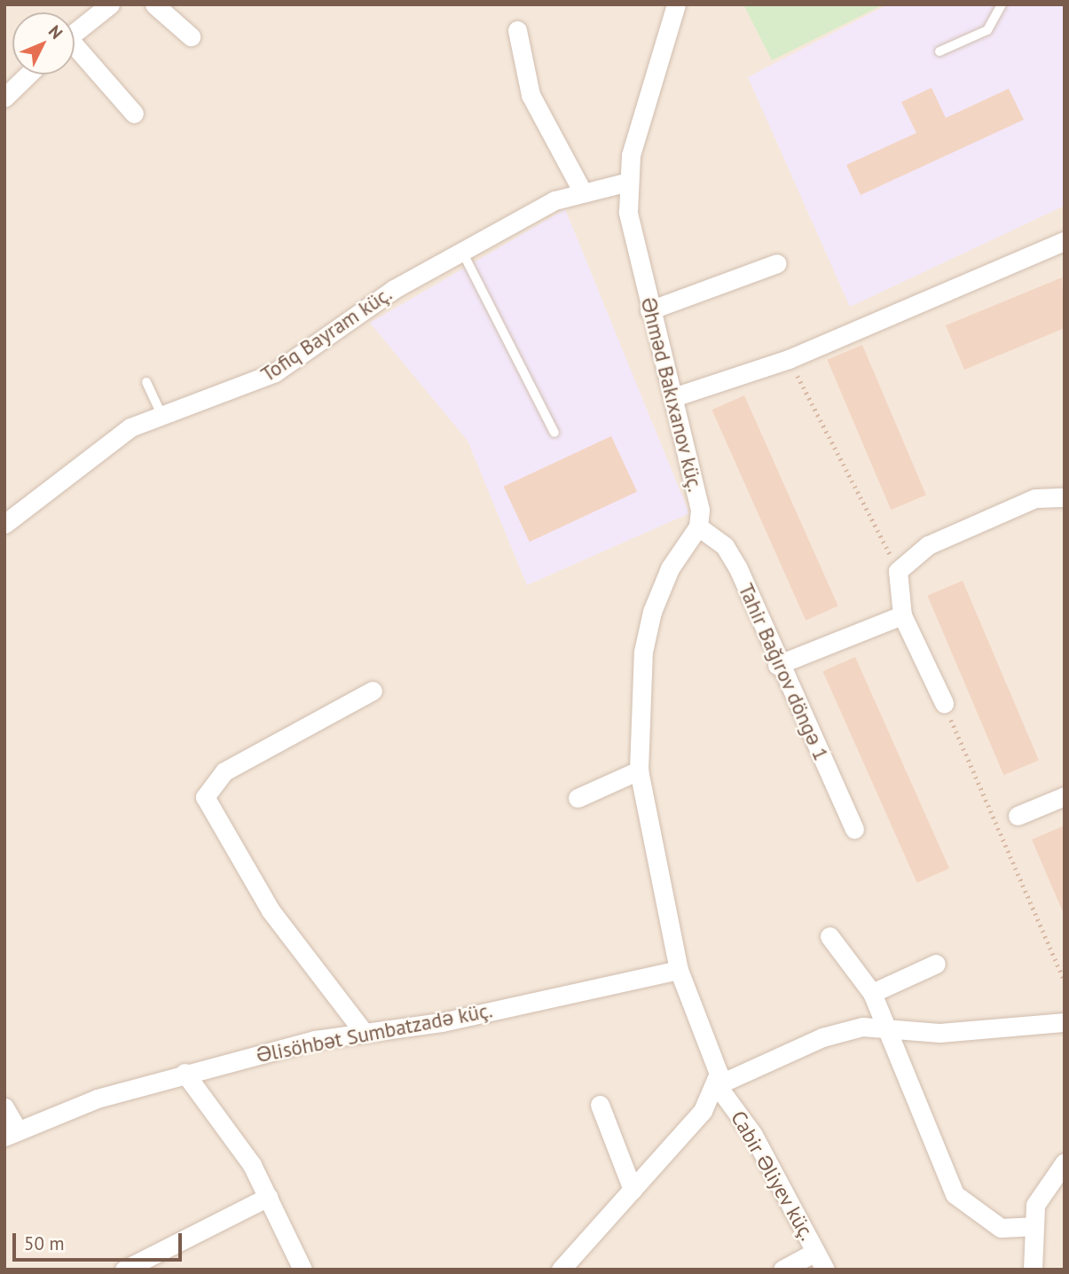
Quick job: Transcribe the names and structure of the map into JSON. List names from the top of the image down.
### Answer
{
  "streets": {
    "street": [
      "Tofiq Bayram küç.",
      "Əhməd Bakıxanov küç.",
      "Tahir Bağırov döngə 1",
      "Əlisöhbət Sumbatzadə küç.",
      "Cabir Əliyev küç."
    ]
  },
  "crossings": [
    ["Tofiq Bayram küç.", "Əhməd Bakıxanov küç."],
    ["Əhməd Bakıxanov küç.", "Tahir Bağırov döngə 1"]
  ],
  "scale_bar": "50 m",
  "north": "top right"
}
